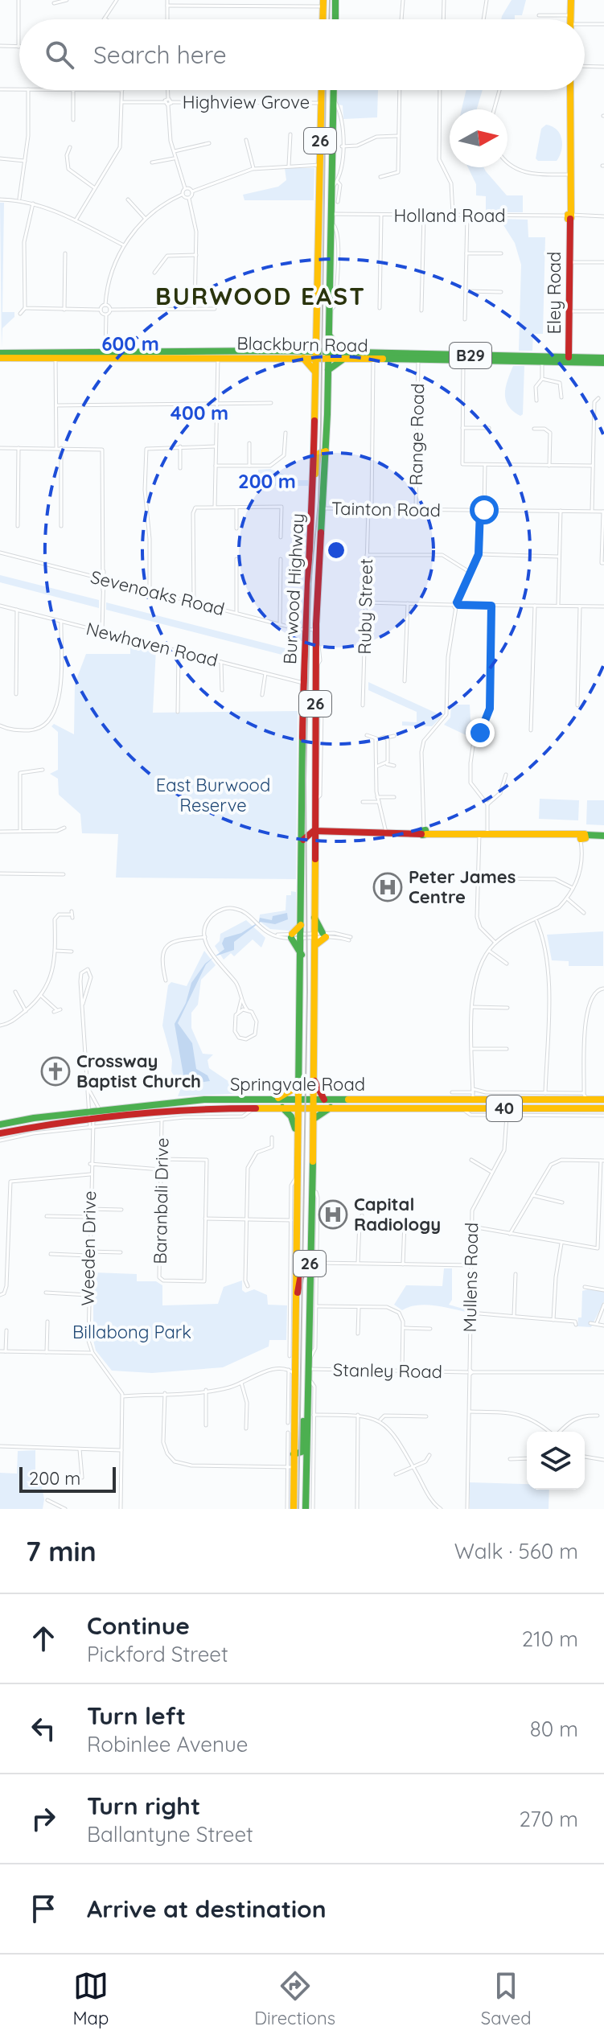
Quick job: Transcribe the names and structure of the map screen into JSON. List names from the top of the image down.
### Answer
{
  "streets": {
    "main road": [
      "26",
      "Eley Road",
      "Blackburn Road",
      "B29",
      "Burwood Highway",
      "Springvale Road",
      "40"
    ],
    "street": [
      "Highview Grove",
      "Holland Road",
      "Range Road",
      "Tainton Road",
      "Sevenoaks Road",
      "Ruby Street",
      "Newhaven Road",
      "Baranbali Drive",
      "Weeden Drive",
      "Mullens Road",
      "Stanley Road"
    ]
  },
  "crossings": [
    ["Highview Grove", "Burwood Highway"],
    ["Holland Road", "Eley Road"],
    ["Holland Road", "Burwood Highway"],
    ["Eley Road", "Blackburn Road"],
    ["Blackburn Road", "Range Road"],
    ["Blackburn Road", "Burwood Highway"],
    ["Blackburn Road", "Ruby Street"],
    ["Range Road", "Tainton Road"],
    ["Tainton Road", "Burwood Highway"],
    ["Tainton Road", "Ruby Street"],
    ["Burwood Highway", "Sevenoaks Road"],
    ["Burwood Highway", "Newhaven Road"],
    ["Burwood Highway", "Springvale Road"],
    ["Burwood Highway", "Stanley Road"],
    ["Springvale Road", "Baranbali Drive"],
    ["Springvale Road", "Weeden Drive"],
    ["Springvale Road", "Mullens Road"],
    ["Mullens Road", "Stanley Road"]
  ],
  "districts": ["BURWOOD EAST"],
  "parks": ["East Burwood Reserve", "Billabong Park"],
  "places": {
    "hospital": ["Peter James Centre", "Capital Radiology"],
    "church": ["Crossway Baptist Church"]
  },
  "scale_bar": "200 m",
  "north": "right",
  "page": {
    "search": "Search here",
    "scale": "200 m",
    "heading": ["7 min", "Walk · 560 m"],
    "list": [
      ["Continue", "Pickford Street", "210 m"],
      ["Turn left", "Robinlee Avenue", "80 m"],
      ["Turn right", "Ballantyne Street", "270 m"],
      "Arrive at destination"
    ],
    "nav": ["Map", "Directions", "Saved"]
  },
  "rings": ["600 m", "400 m", "200 m"]
}
